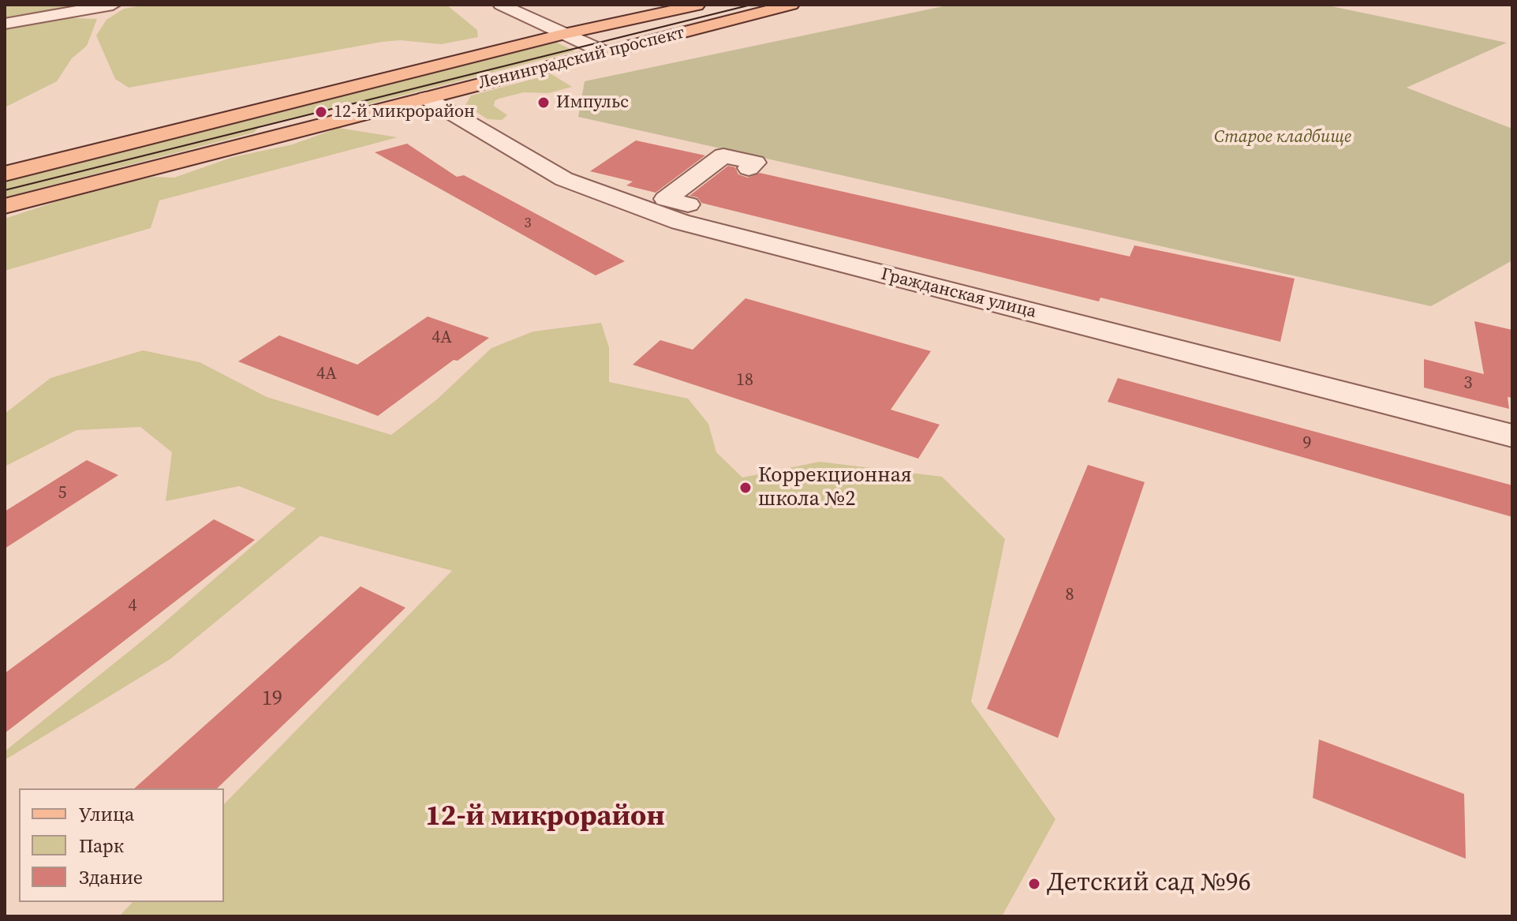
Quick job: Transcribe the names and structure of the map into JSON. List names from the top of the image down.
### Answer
{
  "streets": {
    "main road": ["Ленинградский проспект"],
    "street": ["Гражданская улица"]
  },
  "crossings": [
    ["Ленинградский проспект", "Гражданская улица"]
  ],
  "districts": ["12-й микрорайон"],
  "parks": ["Старое кладбище"],
  "places": [
    "Импульс",
    "12-й микрорайон",
    "Коррекционная школа №2",
    "Детский сад №96"
  ],
  "house_numbers": [
    "3",
    "4А",
    "4А",
    "18",
    "3",
    "9",
    "5",
    "8",
    "4",
    "19"
  ],
  "legend": ["Улица", "Парк", "Здание"]
}
